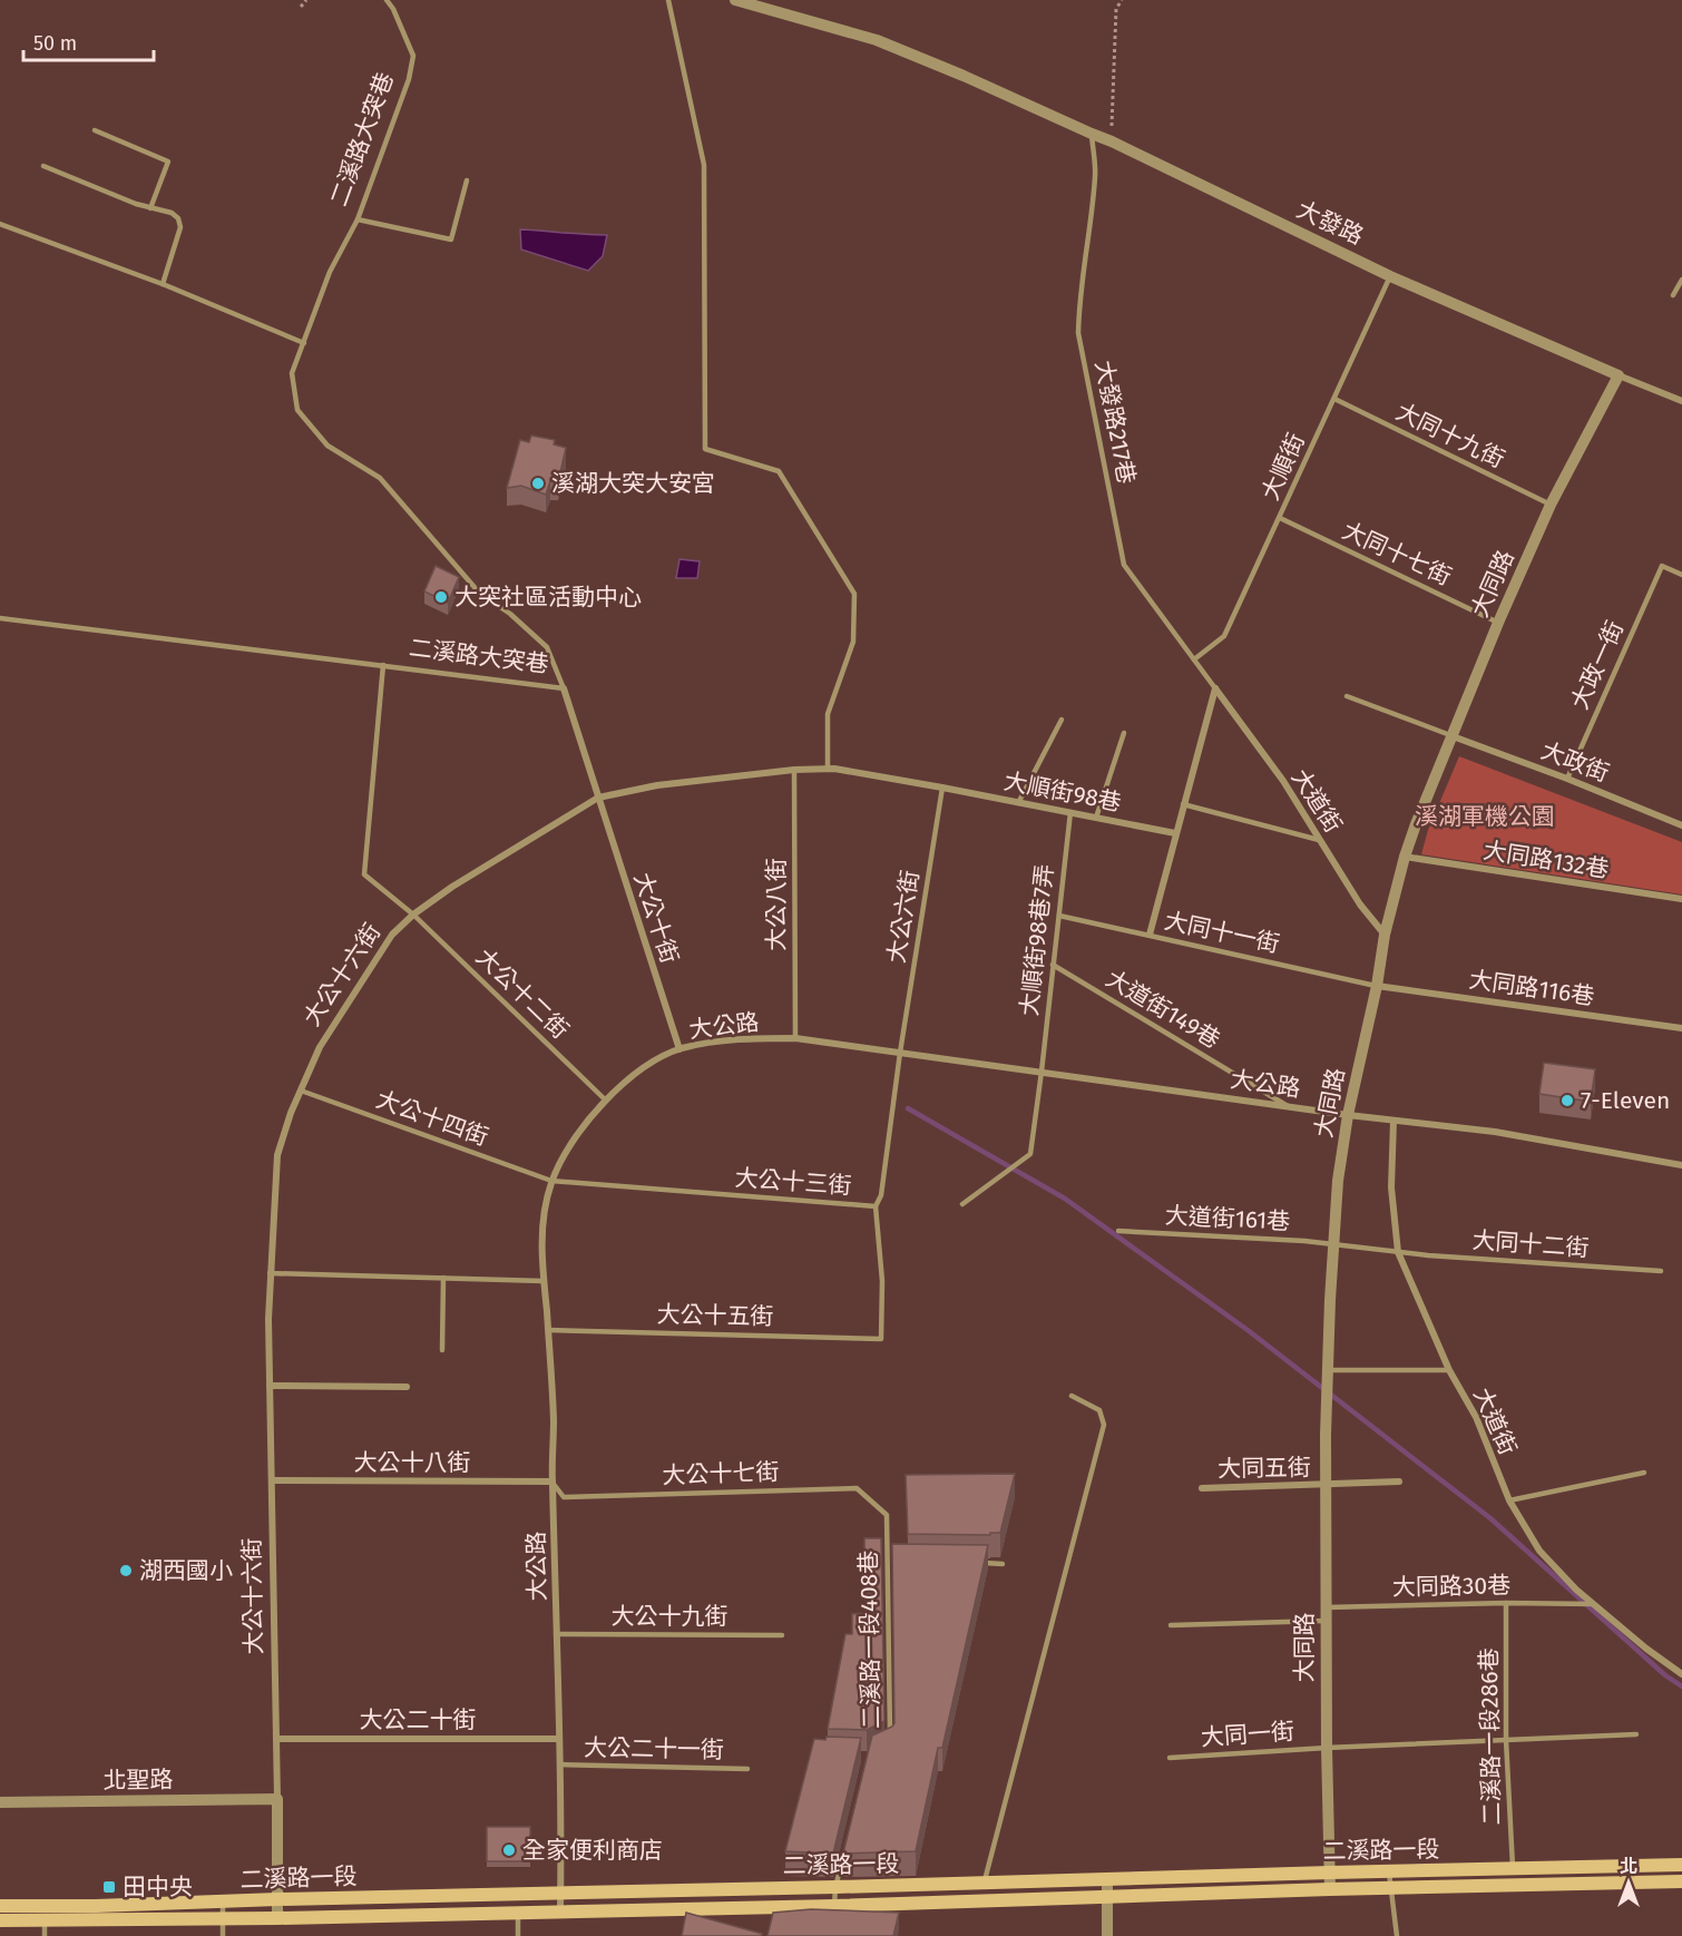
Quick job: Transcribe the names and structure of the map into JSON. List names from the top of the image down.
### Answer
{
  "streets": {
    "main road": ["二溪路一段"],
    "street": [
      "大發路",
      "大同路",
      "大政街",
      "大順街98巷",
      "大道街",
      "大同路132巷",
      "大公十街",
      "大公十六街",
      "大同路116巷",
      "大公路",
      "大公十八街",
      "大同五街",
      "大公二十街",
      "北聖路"
    ],
    "lane": [
      "二溪路大突巷",
      "大發路217巷",
      "大同十九街",
      "大順街",
      "大同十七街",
      "大政一街",
      "大公八街",
      "大公六街",
      "大同十一街",
      "大順街98巷7弄",
      "大公十二街",
      "大道街149巷",
      "大公十四街",
      "大公十三街",
      "大道街161巷",
      "大同十二街",
      "大公十五街",
      "大公十七街",
      "大同路30巷",
      "大公十九街",
      "二溪路一段408巷",
      "大同一街",
      "二溪路一段286巷",
      "大公二十一街"
    ]
  },
  "crossings": [
    ["二溪路大突巷", "大公十街"],
    ["二溪路大突巷", "大公十二街"],
    ["大發路", "大發路217巷"],
    ["大發路", "大順街"],
    ["大發路", "大同路"],
    ["大發路217巷", "大順街"],
    ["大發路217巷", "大道街"],
    ["大同十九街", "大順街"],
    ["大同十九街", "大同路"],
    ["大順街", "大同十七街"],
    ["大同十七街", "大同路"],
    ["大同路", "大政街"],
    ["大同路", "大道街"],
    ["大同路", "大同路132巷"],
    ["大同路", "大同十一街"],
    ["大同路", "大同路116巷"],
    ["大同路", "大公路"],
    ["大同路", "大道街161巷"],
    ["大同路", "大同五街"],
    ["大同路", "大同路30巷"],
    ["大同路", "大同一街"],
    ["大同路", "二溪路一段"],
    ["大政一街", "大政街"],
    ["大順街98巷", "大公六街"],
    ["大順街98巷", "大順街98巷7弄"],
    ["大道街", "大公路"],
    ["大道街", "大道街161巷"],
    ["大道街", "大同十二街"],
    ["大道街", "大同路30巷"],
    ["大公八街", "大公路"],
    ["大公六街", "大公路"],
    ["大公六街", "大公十三街"],
    ["大公十街", "大公十六街"],
    ["大公十街", "大公路"],
    ["大同十一街", "大順街98巷7弄"],
    ["大同十一街", "大同路116巷"],
    ["大順街98巷7弄", "大道街149巷"],
    ["大順街98巷7弄", "大公路"],
    ["大公十六街", "大公十二街"],
    ["大公十六街", "大公十四街"],
    ["大公十六街", "大公十八街"],
    ["大公十六街", "大公二十街"],
    ["大公十六街", "北聖路"],
    ["大公十六街", "二溪路一段"],
    ["大公十二街", "大公路"],
    ["大道街149巷", "大公路"],
    ["大公路", "大公十四街"],
    ["大公路", "大公十三街"],
    ["大公路", "大公十五街"],
    ["大公路", "大公十八街"],
    ["大公路", "大公十七街"],
    ["大公路", "大公十九街"],
    ["大公路", "大公二十街"],
    ["大公路", "大公二十一街"],
    ["大公路", "二溪路一段"],
    ["大公十四街", "大公十三街"],
    ["大公十三街", "大公十五街"],
    ["大道街161巷", "大同十二街"],
    ["大公十八街", "大公十七街"],
    ["大公十七街", "二溪路一段408巷"],
    ["大同路30巷", "二溪路一段286巷"],
    ["大同一街", "二溪路一段286巷"],
    ["二溪路一段286巷", "二溪路一段"]
  ],
  "parks": ["溪湖軍機公園"],
  "places": {
    "other": [
      "溪湖大突大安宮",
      "大突社區活動中心",
      "7-Eleven",
      "湖西國小",
      "全家便利商店"
    ],
    "transit": ["田中央"]
  },
  "scale_bar": "50 m",
  "north": "top"
}
